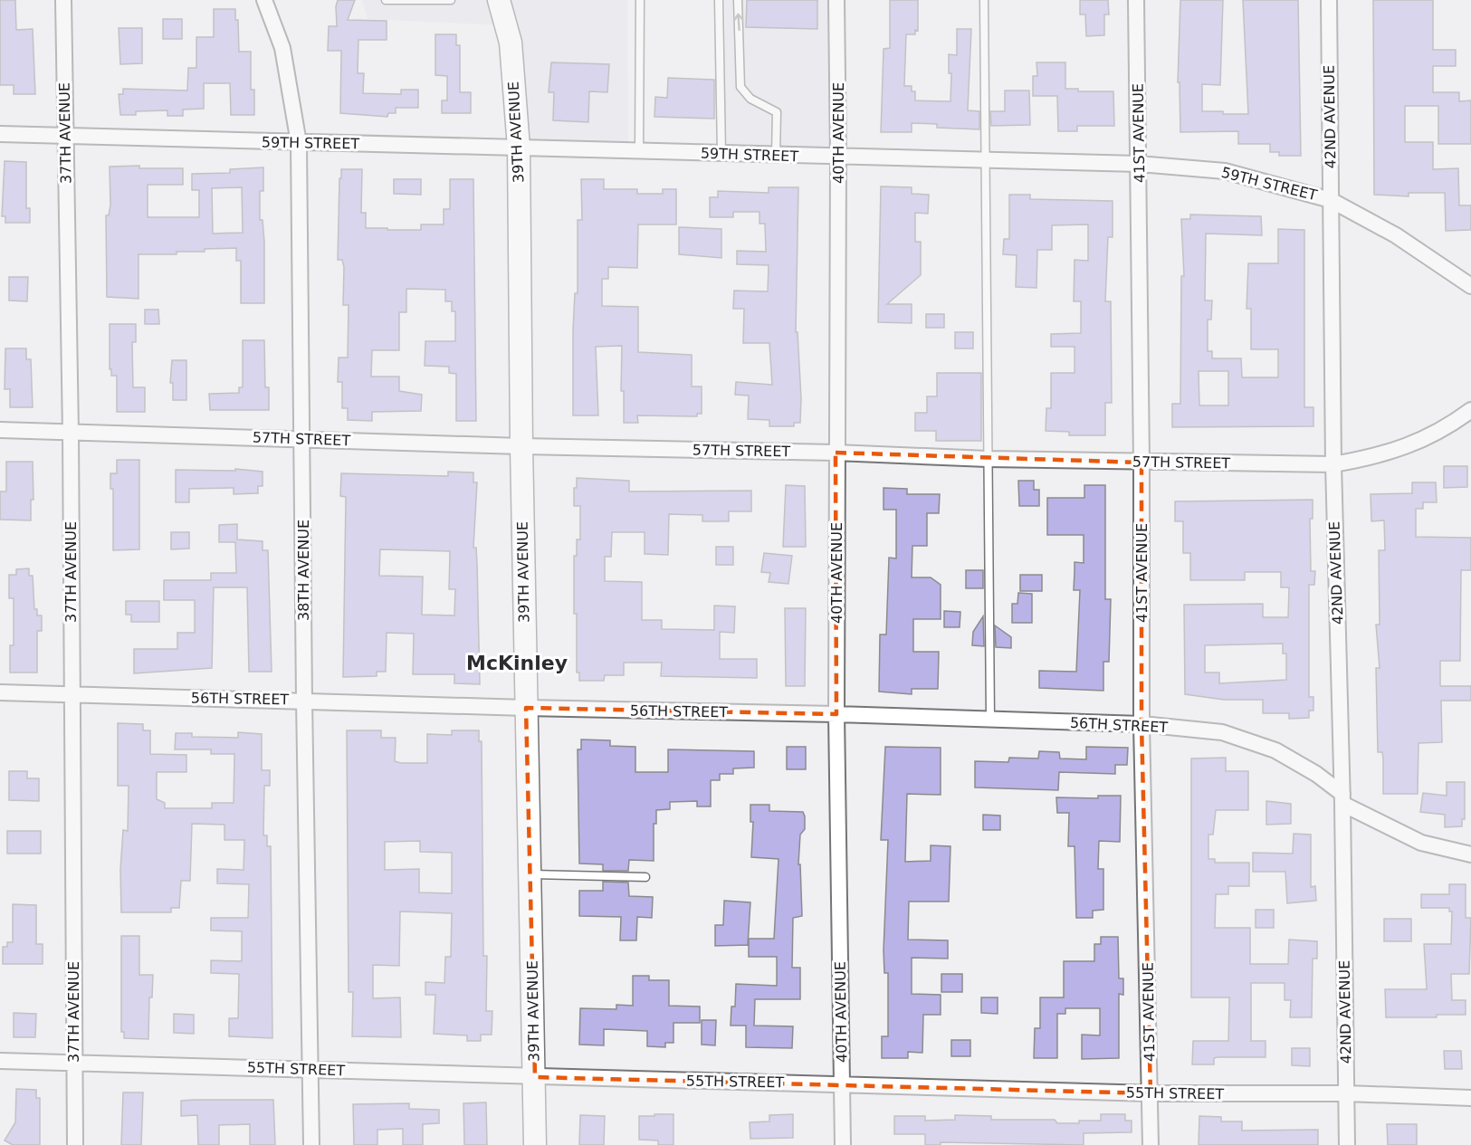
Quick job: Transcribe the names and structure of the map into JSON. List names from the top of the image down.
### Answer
{
  "streets": {
    "main road": ["39TH AVENUE"],
    "street": [
      "42ND AVENUE",
      "37TH AVENUE",
      "40TH AVENUE",
      "41ST AVENUE",
      "59TH STREET",
      "57TH STREET",
      "38TH AVENUE",
      "56TH STREET",
      "55TH STREET"
    ]
  },
  "crossings": [
    ["42ND AVENUE", "59TH STREET"],
    ["42ND AVENUE", "57TH STREET"],
    ["42ND AVENUE", "56TH STREET"],
    ["42ND AVENUE", "55TH STREET"],
    ["39TH AVENUE", "59TH STREET"],
    ["39TH AVENUE", "57TH STREET"],
    ["39TH AVENUE", "56TH STREET"],
    ["39TH AVENUE", "55TH STREET"],
    ["37TH AVENUE", "59TH STREET"],
    ["37TH AVENUE", "57TH STREET"],
    ["37TH AVENUE", "56TH STREET"],
    ["37TH AVENUE", "55TH STREET"],
    ["40TH AVENUE", "59TH STREET"],
    ["40TH AVENUE", "57TH STREET"],
    ["40TH AVENUE", "56TH STREET"],
    ["40TH AVENUE", "55TH STREET"],
    ["41ST AVENUE", "59TH STREET"],
    ["41ST AVENUE", "57TH STREET"],
    ["41ST AVENUE", "56TH STREET"],
    ["41ST AVENUE", "55TH STREET"],
    ["59TH STREET", "38TH AVENUE"],
    ["57TH STREET", "38TH AVENUE"],
    ["38TH AVENUE", "56TH STREET"],
    ["38TH AVENUE", "55TH STREET"]
  ],
  "districts": ["McKinley"]
}
